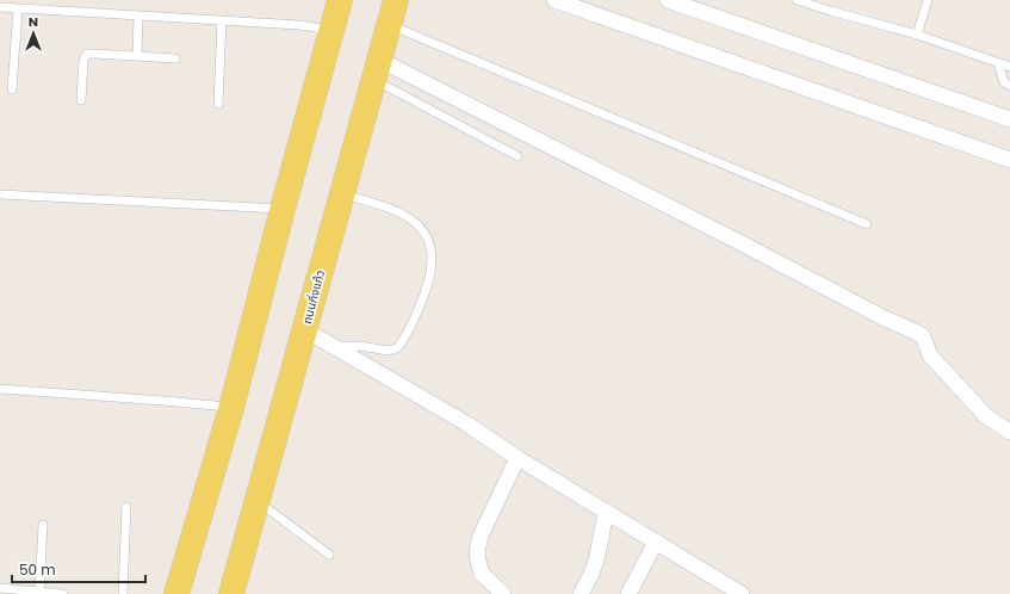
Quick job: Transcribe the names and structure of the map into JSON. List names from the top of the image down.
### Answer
{
  "streets": {
    "main road": ["ถนนกิ่งแก้ว"]
  },
  "scale_bar": "50 m",
  "north": "top"
}
